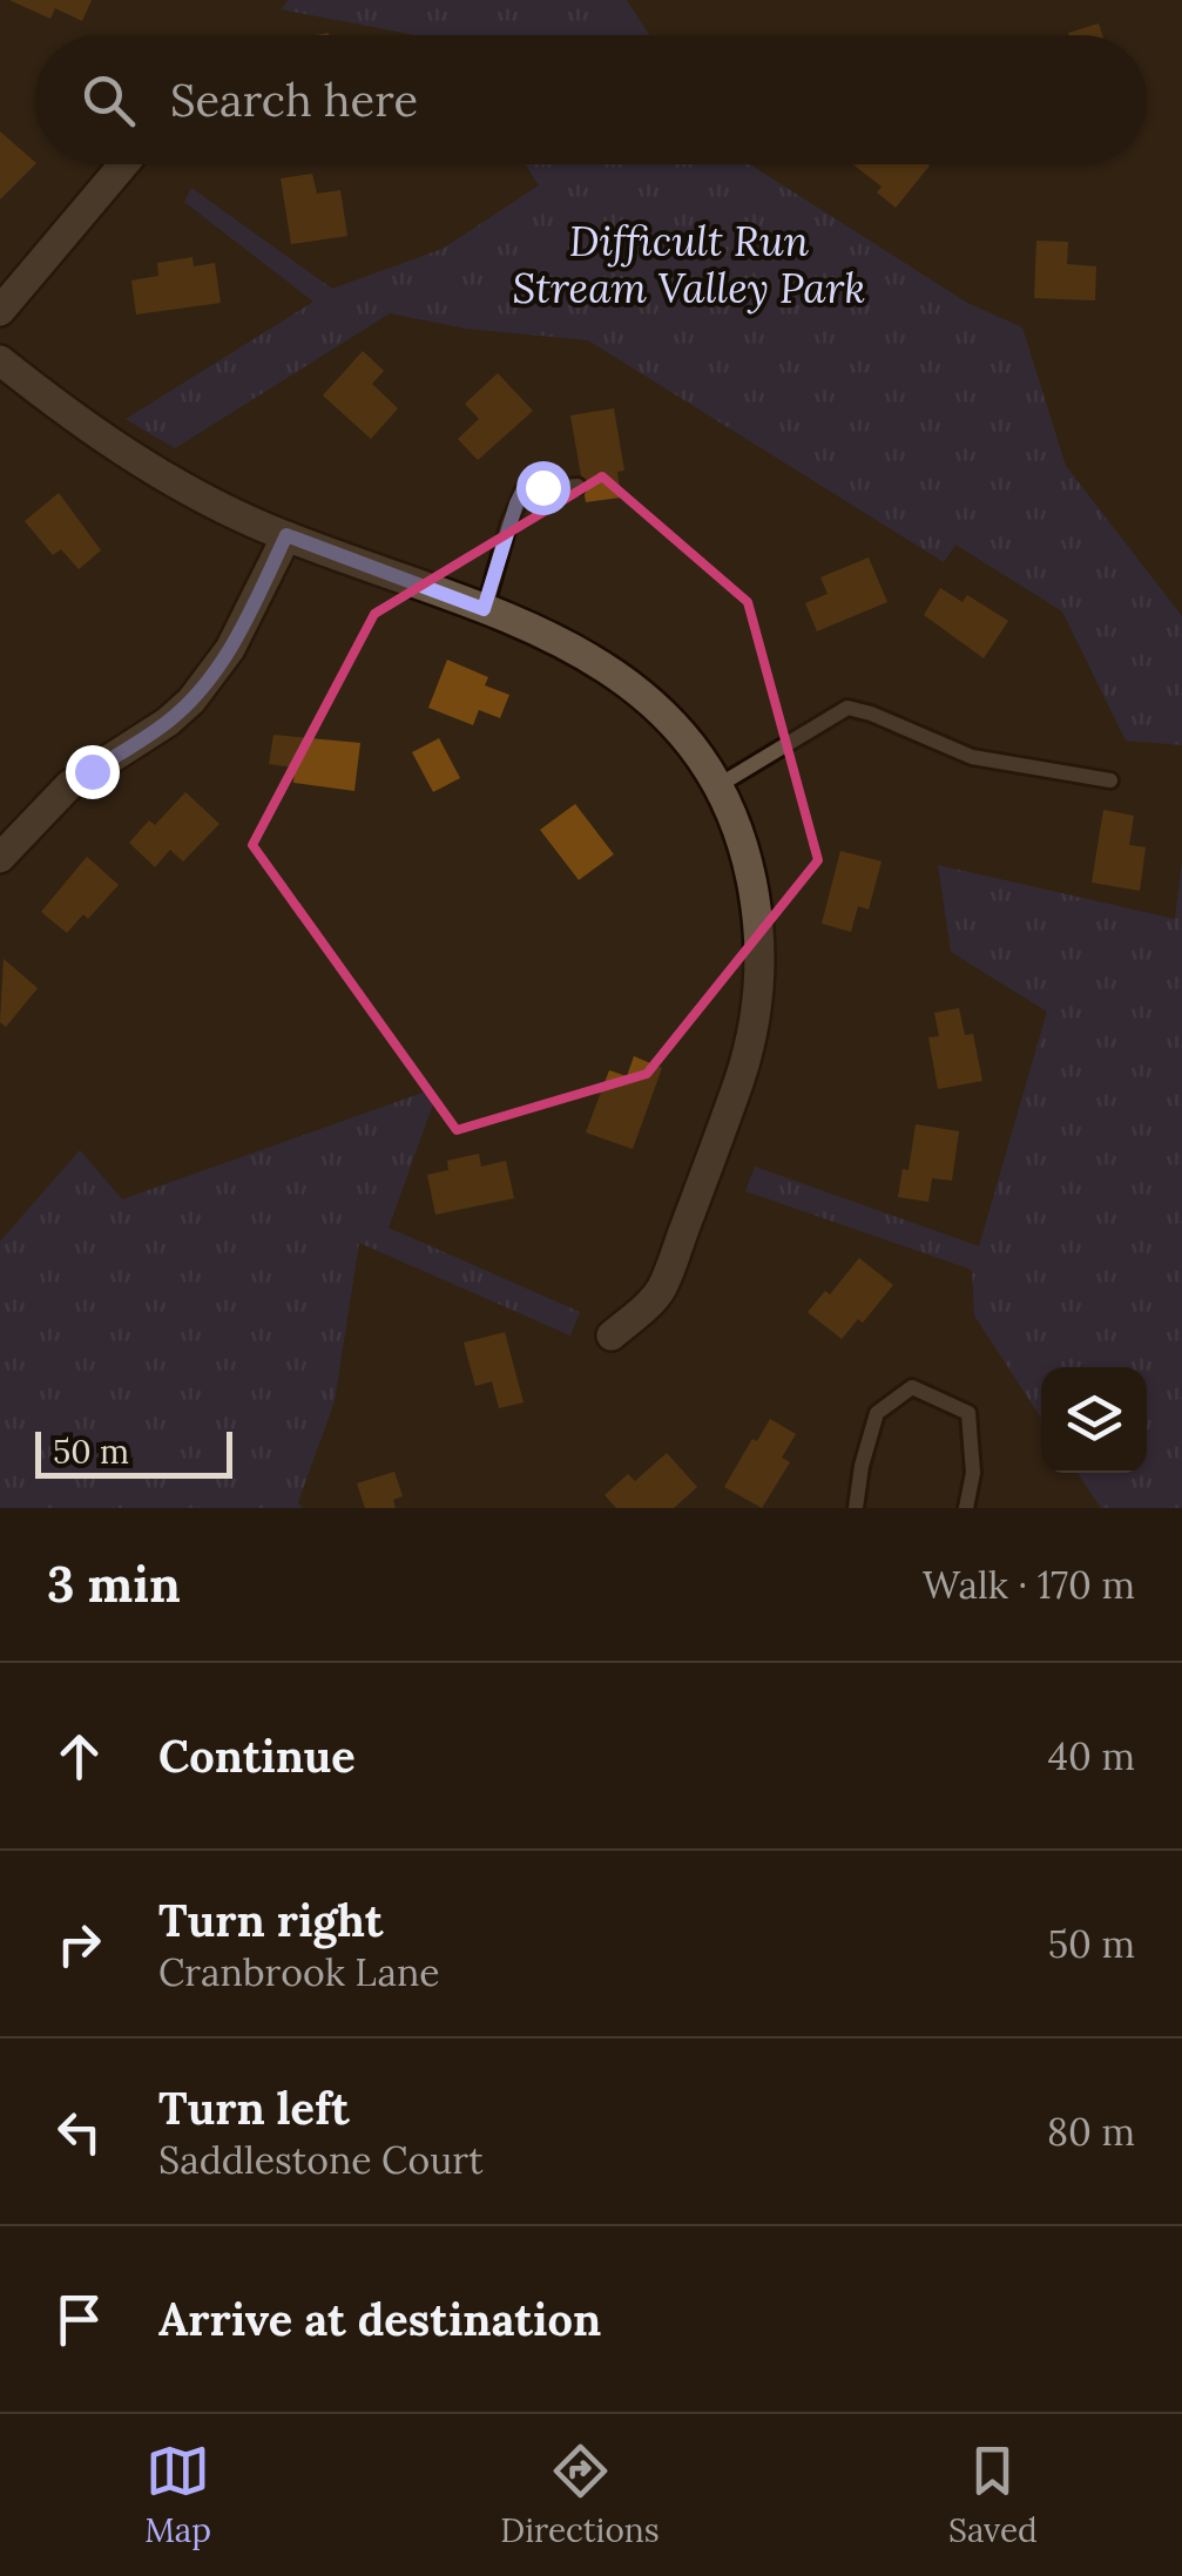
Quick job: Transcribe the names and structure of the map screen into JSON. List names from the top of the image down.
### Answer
{
  "parks": ["Difficult Run Stream Valley Park"],
  "scale_bar": "50 m",
  "page": {
    "search": "Search here",
    "scale": "50 m",
    "heading": ["3 min", "Walk · 170 m"],
    "list": [
      ["Continue", "40 m"],
      ["Turn right", "Cranbrook Lane", "50 m"],
      ["Turn left", "Saddlestone Court", "80 m"],
      "Arrive at destination"
    ],
    "nav": ["Map", "Directions", "Saved"]
  }
}
